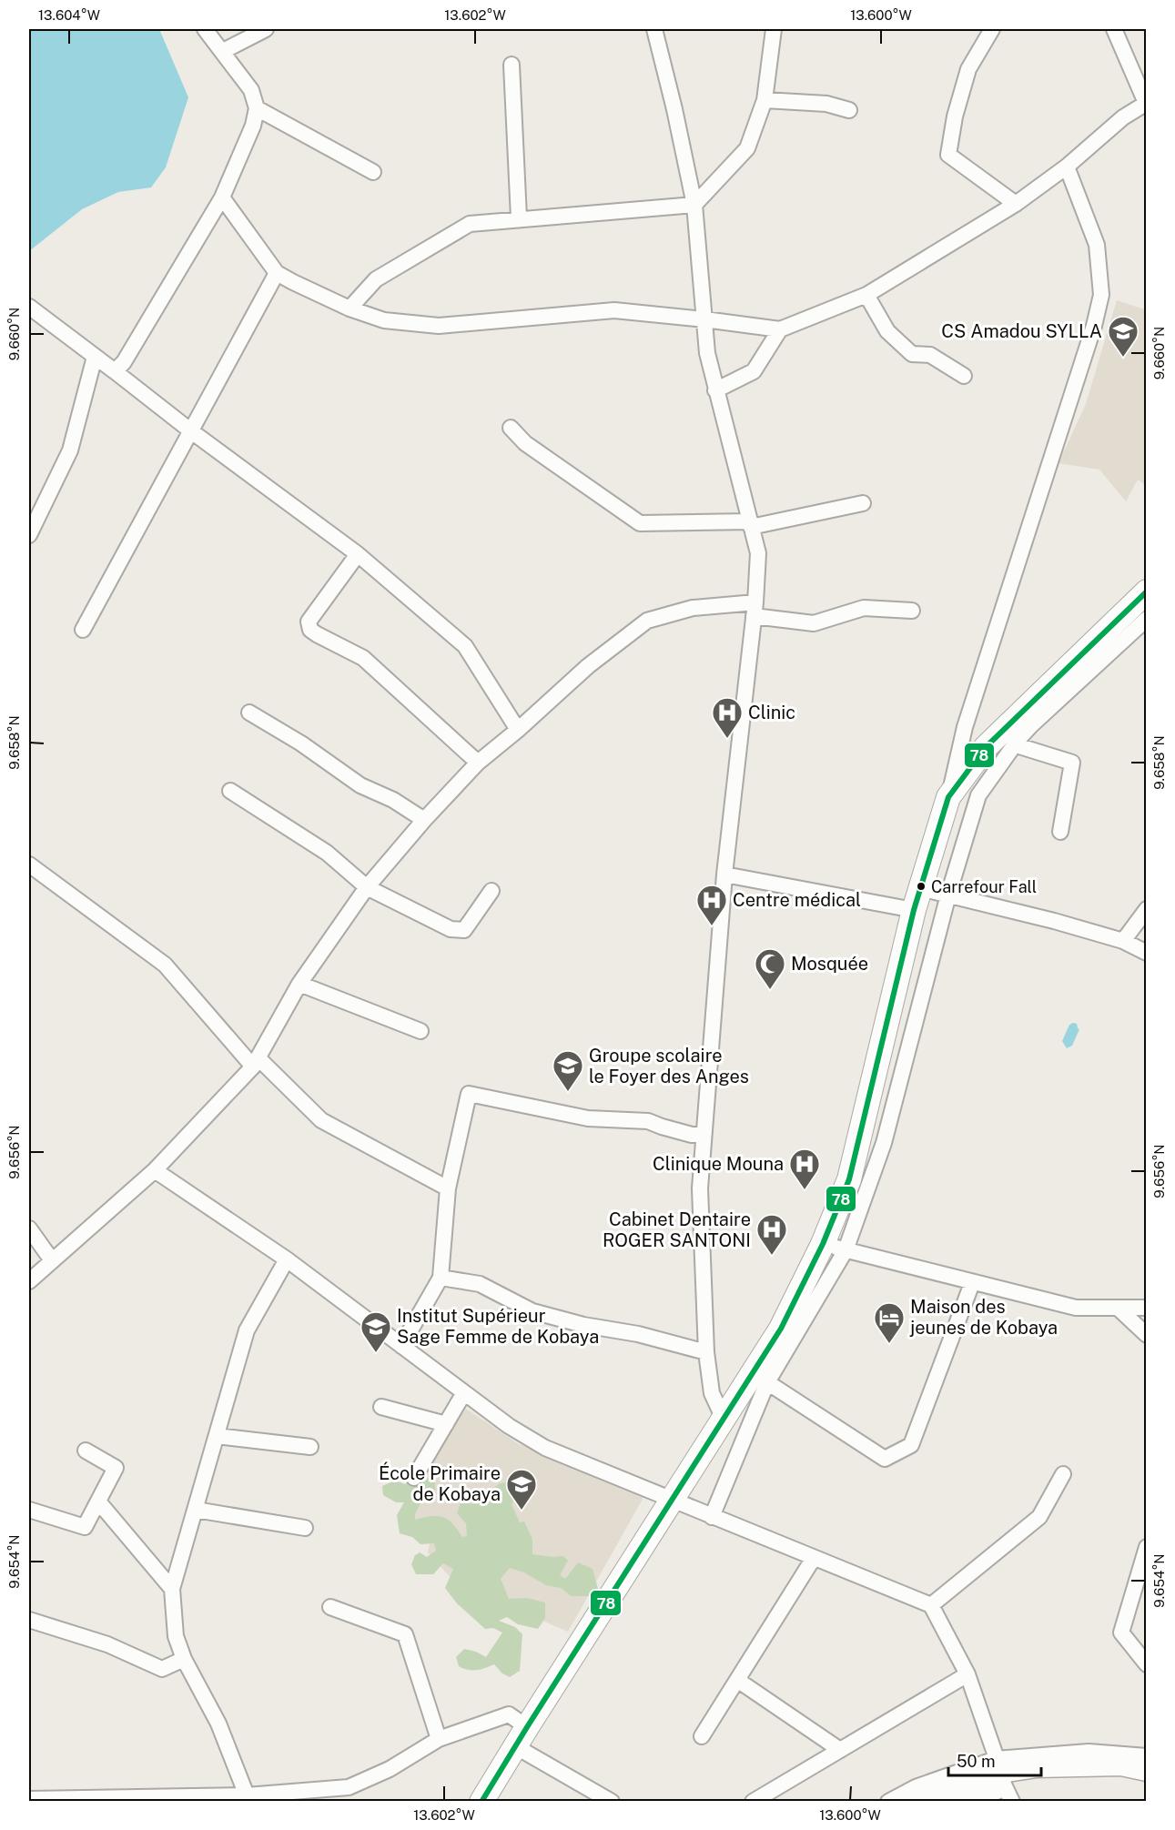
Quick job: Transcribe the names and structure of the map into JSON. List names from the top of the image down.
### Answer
{
  "places": {
    "school or university": [
      "CS Amadou SYLLA",
      "Groupe scolaire le Foyer des Anges",
      "Institut Supérieur Sage Femme de Kobaya",
      "École Primaire de Kobaya"
    ],
    "hospital": [
      "Clinic",
      "Centre médical",
      "Clinique Mouna",
      "Cabinet Dentaire ROGER SANTONI"
    ],
    "other": ["Carrefour Fall"],
    "mosque": ["Mosquée"],
    "hotel": ["Maison des jeunes de Kobaya"]
  },
  "lines": ["transit line 78"],
  "scale_bar": "50 m",
  "coordinates": [
    "13.604°W",
    "13.602°W",
    "13.600°W",
    "9.660°N",
    "9.658°N",
    "9.656°N",
    "9.654°N"
  ]
}
